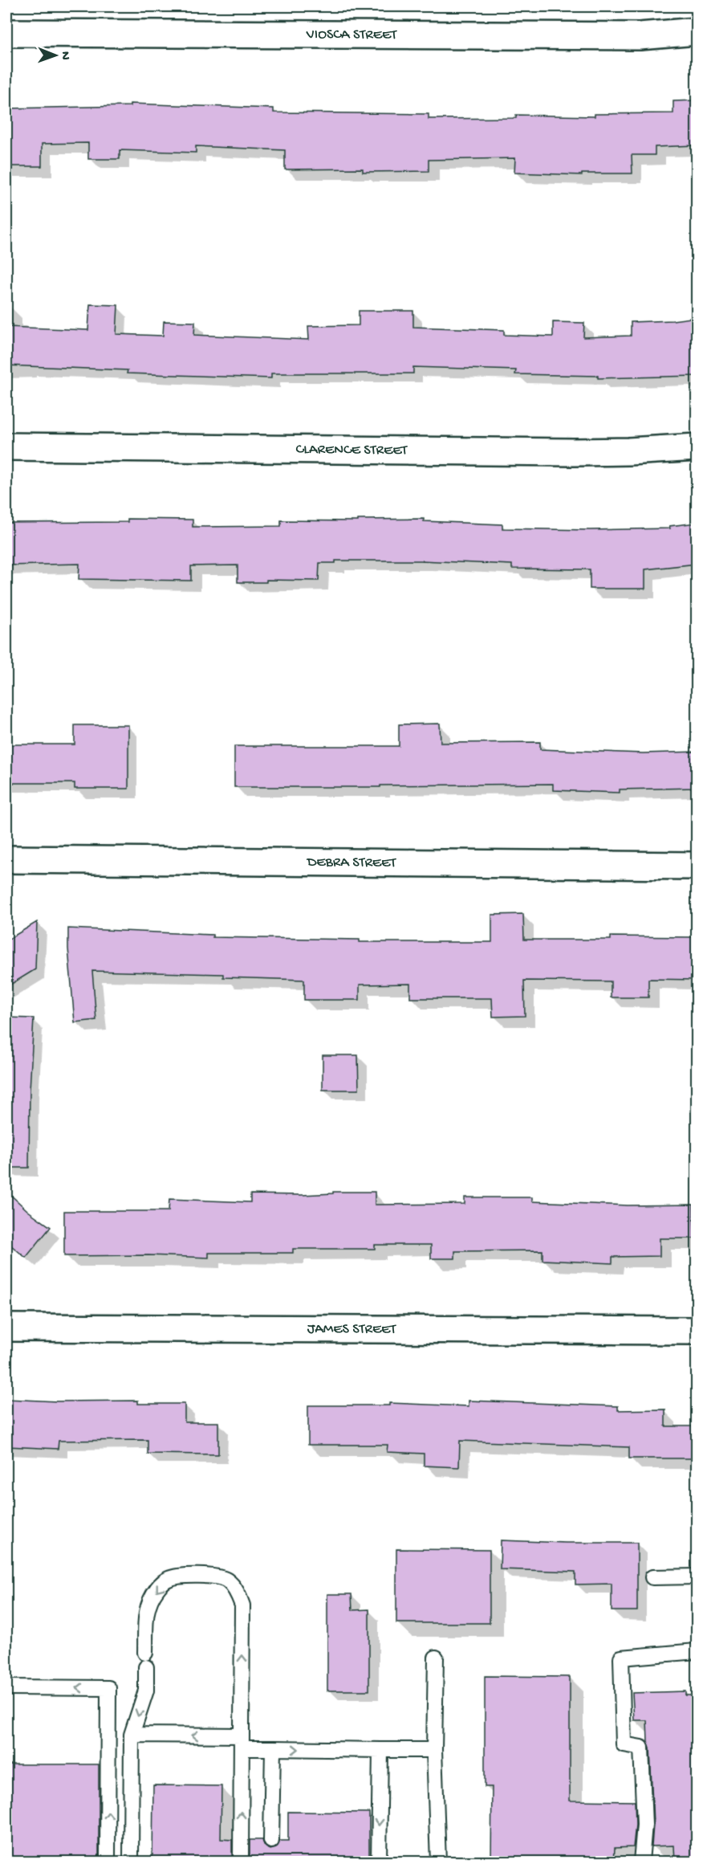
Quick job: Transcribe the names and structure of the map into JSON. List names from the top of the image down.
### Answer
{
  "streets": {
    "street": [
      "VIOSCA STREET",
      "CLARENCE STREET",
      "DEBRA STREET",
      "JAMES STREET"
    ]
  },
  "north": "right"
}
